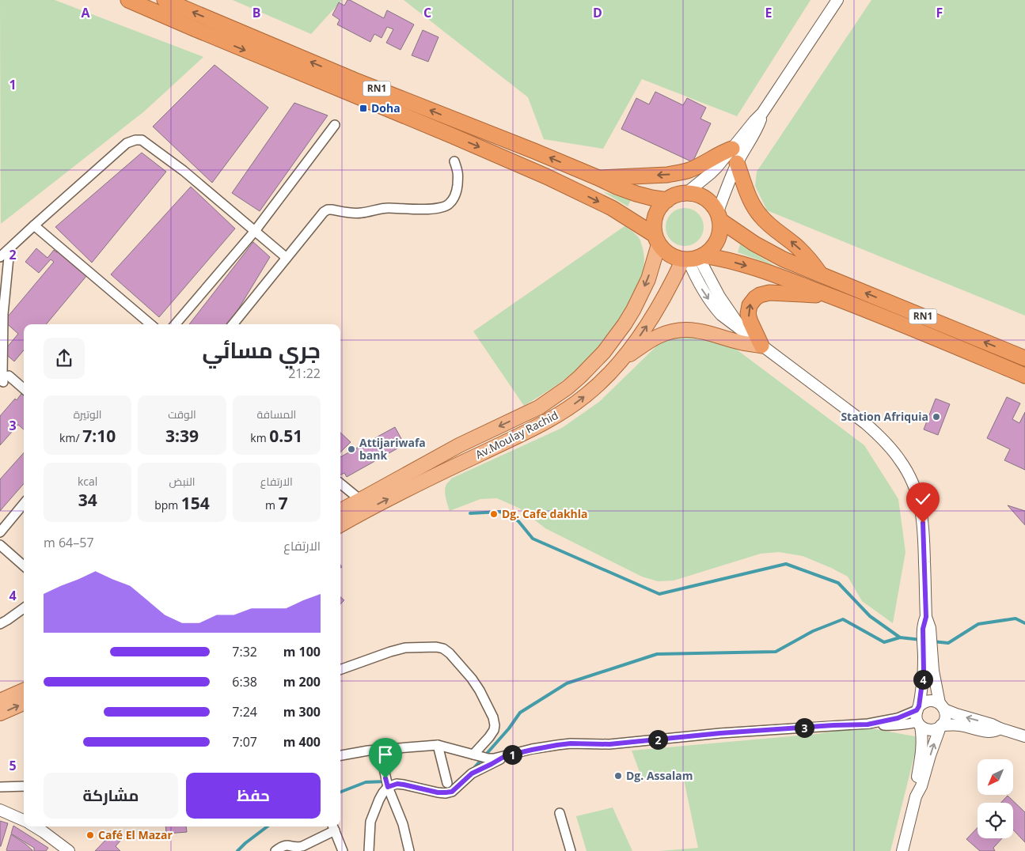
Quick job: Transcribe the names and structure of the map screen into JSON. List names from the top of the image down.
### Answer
{
  "streets": {
    "highway": ["RN1"],
    "main road": ["Av.Moulay Rachid"]
  },
  "crossings": [
    ["RN1", "Av.Moulay Rachid"]
  ],
  "places": {
    "transit": ["Doha"],
    "other": [
      "Station Afriquia",
      "Attijariwafa bank",
      "Dg. Cafe dakhla",
      "Dg. Assalam",
      "Café El Mazar"
    ]
  },
  "north": "bottom left",
  "page": {
    "heading": ["جري مسائي", "21:22"],
    "stats": [
      ["المسافة", "0.51 km"],
      ["الوقت", "3:39"],
      ["الوتيرة", "7:10 /km"],
      ["الارتفاع", "7 m"],
      ["النبض", "154 bpm"],
      ["kcal", "34"]
    ],
    "chart": ["الارتفاع", "57–64 m"],
    "list": [
      {
        "name": "100 m",
        "note": "7:32"
      },
      {
        "name": "200 m",
        "note": "6:38"
      },
      {
        "name": "300 m",
        "note": "7:24"
      },
      {
        "name": "400 m",
        "note": "7:07"
      }
    ],
    "pins": [
      "4",
      "3",
      "2",
      "1"
    ],
    "buttons": ["حفظ", "مشاركة"]
  },
  "grid": {
    "columns": [
      "A",
      "B",
      "C",
      "D",
      "E",
      "F"
    ],
    "rows": [
      "1",
      "2",
      "3",
      "4",
      "5"
    ]
  }
}
